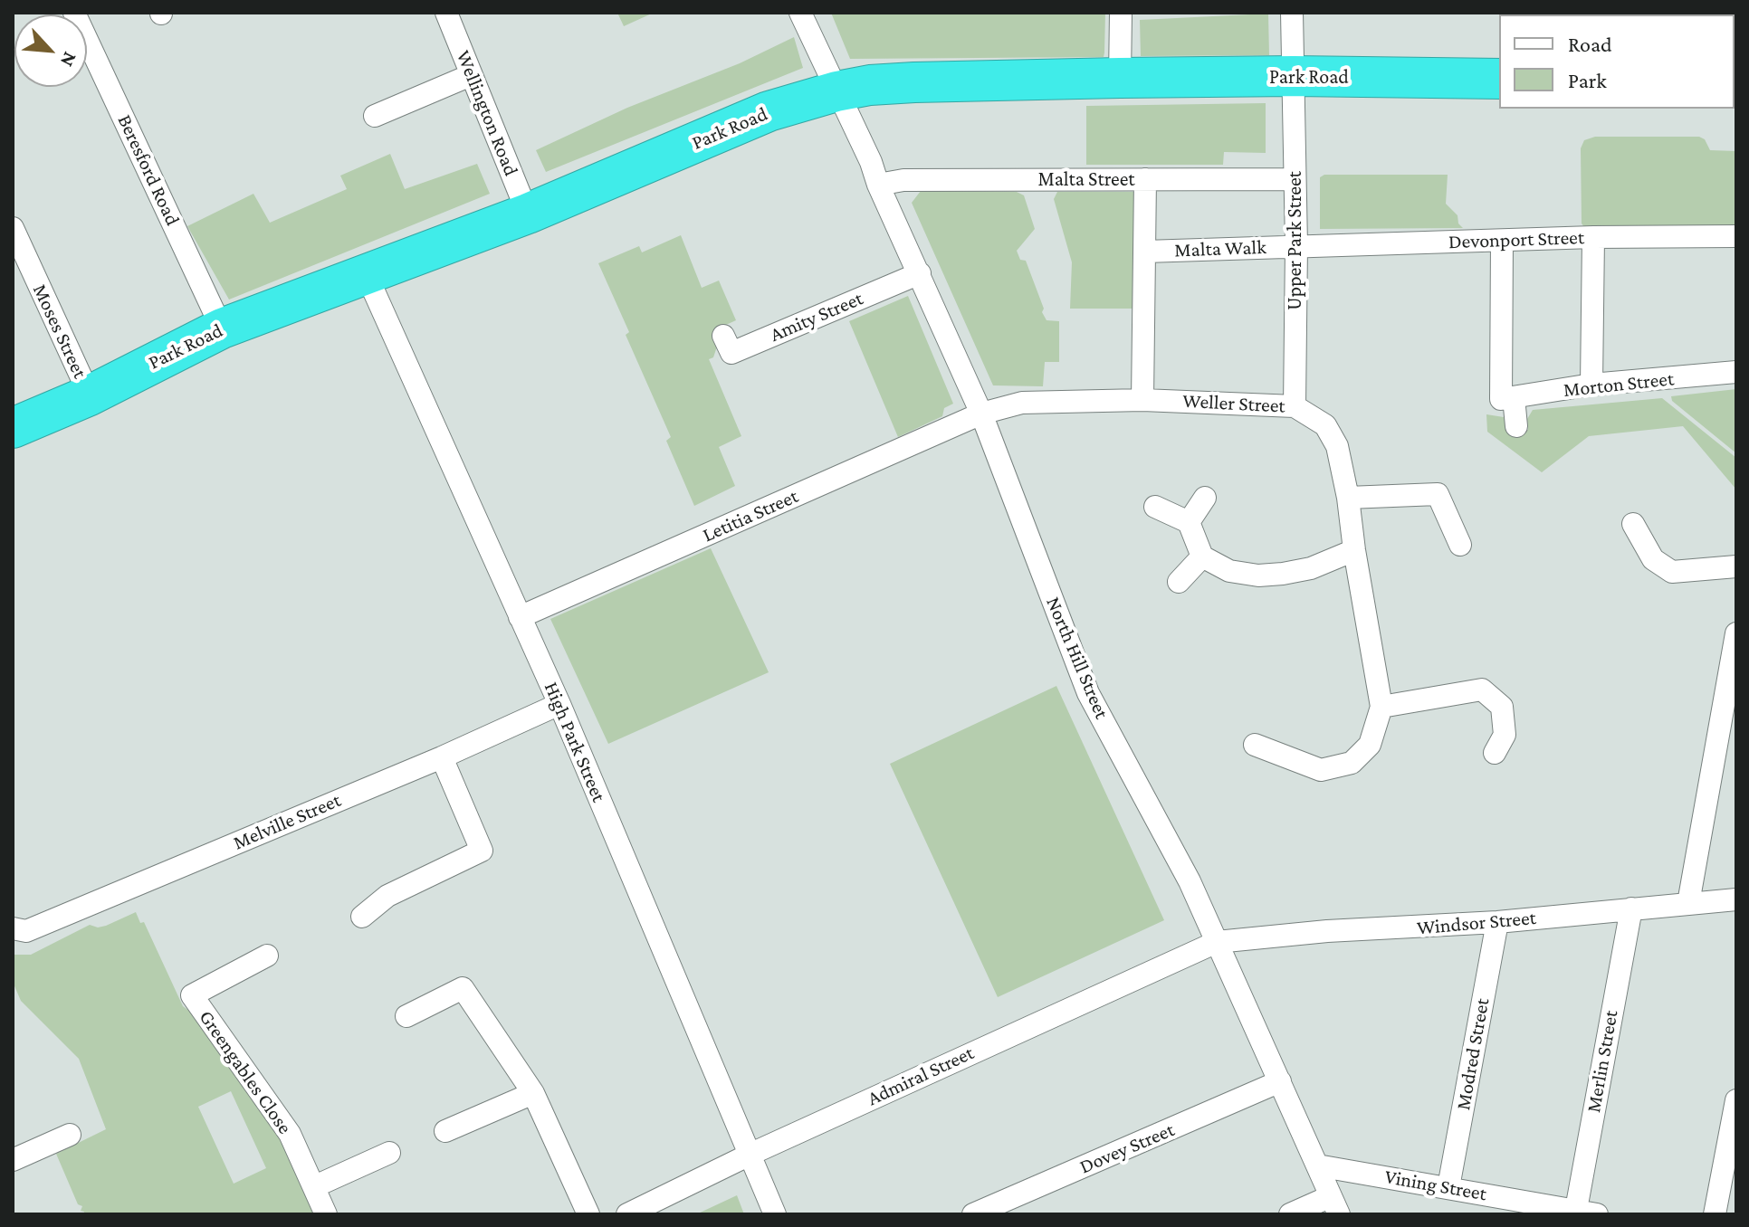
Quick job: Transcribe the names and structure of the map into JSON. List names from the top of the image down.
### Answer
{
  "streets": {
    "highway": ["Park Road"],
    "street": [
      "Wellington Road",
      "Beresford Road",
      "Malta Street",
      "Devonport Street",
      "Upper Park Street",
      "Malta Walk",
      "Amity Street",
      "Moses Street",
      "Morton Street",
      "Weller Street",
      "Letitia Street",
      "North Hill Street",
      "High Park Street",
      "Melville Street",
      "Windsor Street",
      "Modred Street",
      "Merlin Street",
      "Greengables Close",
      "Admiral Street",
      "Dovey Street",
      "Vining Street"
    ]
  },
  "crossings": [
    ["Park Road", "Wellington Road"],
    ["Park Road", "Beresford Road"],
    ["Park Road", "Upper Park Street"],
    ["Park Road", "Moses Street"],
    ["Park Road", "North Hill Street"],
    ["Park Road", "High Park Street"],
    ["Malta Street", "Upper Park Street"],
    ["Malta Street", "Malta Walk"],
    ["Malta Street", "North Hill Street"],
    ["Devonport Street", "Upper Park Street"],
    ["Devonport Street", "Malta Walk"],
    ["Upper Park Street", "Malta Walk"],
    ["Upper Park Street", "Weller Street"],
    ["Malta Walk", "Weller Street"],
    ["Amity Street", "North Hill Street"],
    ["Weller Street", "Letitia Street"],
    ["Weller Street", "North Hill Street"],
    ["Letitia Street", "North Hill Street"],
    ["Letitia Street", "High Park Street"],
    ["North Hill Street", "Windsor Street"],
    ["North Hill Street", "Admiral Street"],
    ["North Hill Street", "Dovey Street"],
    ["North Hill Street", "Vining Street"],
    ["High Park Street", "Melville Street"],
    ["High Park Street", "Admiral Street"],
    ["Windsor Street", "Modred Street"],
    ["Windsor Street", "Merlin Street"],
    ["Windsor Street", "Admiral Street"],
    ["Modred Street", "Vining Street"],
    ["Merlin Street", "Vining Street"]
  ],
  "legend": ["Road", "Park"],
  "north": "bottom right"
}
